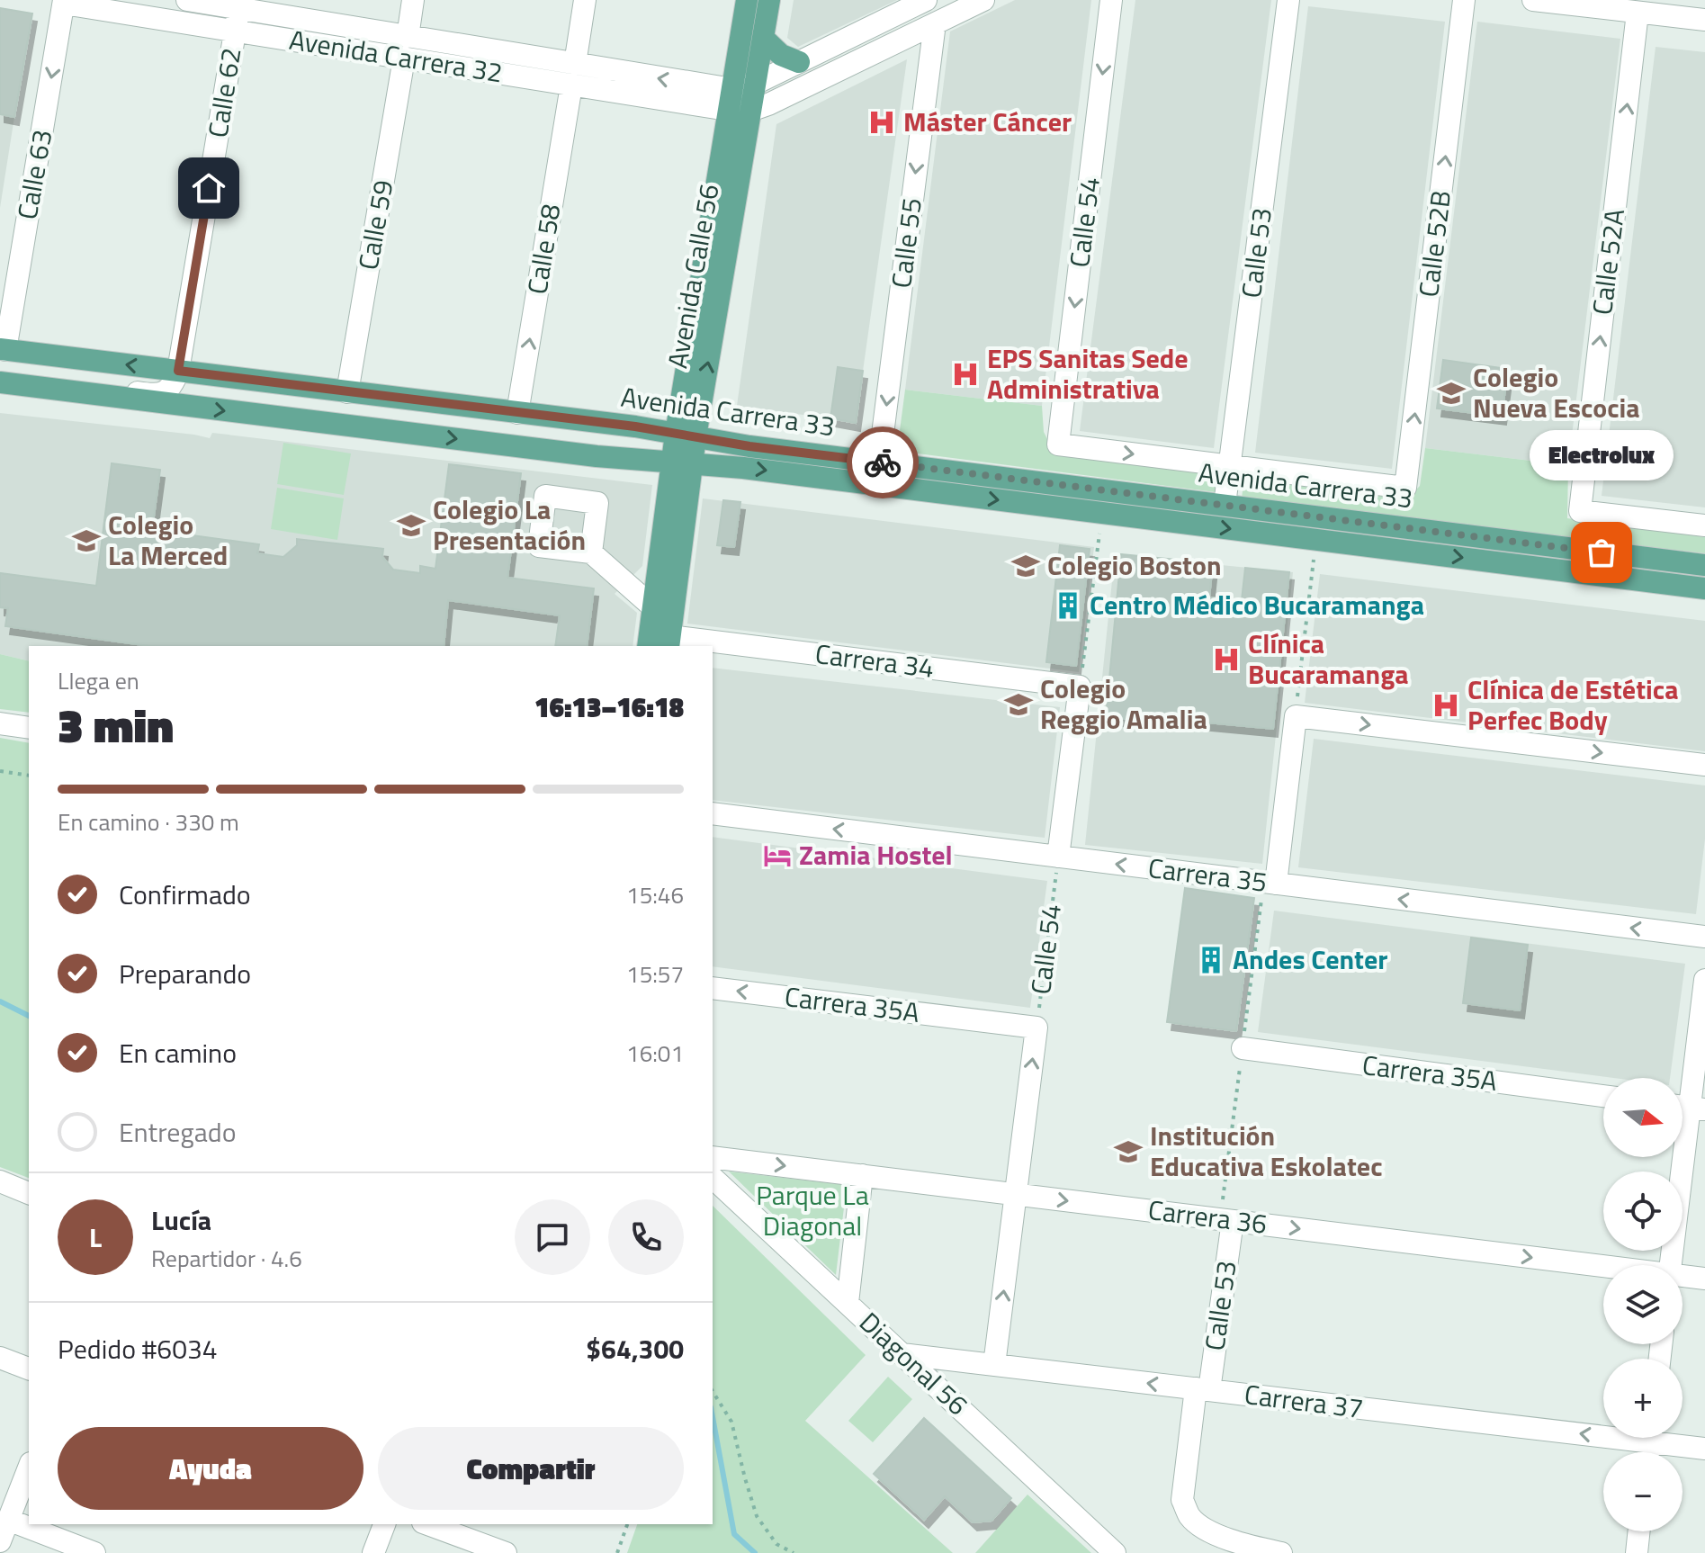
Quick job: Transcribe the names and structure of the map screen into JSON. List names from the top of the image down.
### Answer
{
  "streets": {
    "main road": ["Avenida Calle 56", "Avenida Carrera 33"],
    "street": [
      "Avenida Carrera 32",
      "Calle 62",
      "Calle 63",
      "Calle 54",
      "Calle 59",
      "Calle 55",
      "Calle 52B",
      "Calle 58",
      "Calle 53",
      "Calle 52A",
      "Carrera 34",
      "Carrera 35",
      "Carrera 35A",
      "Carrera 36",
      "Diagonal 56",
      "Carrera 37"
    ]
  },
  "crossings": [
    ["Avenida Carrera 32", "Calle 62"],
    ["Avenida Carrera 32", "Calle 63"],
    ["Avenida Carrera 32", "Calle 59"],
    ["Avenida Carrera 32", "Calle 58"],
    ["Avenida Carrera 32", "Avenida Calle 56"],
    ["Calle 62", "Avenida Carrera 33"],
    ["Calle 63", "Avenida Carrera 33"],
    ["Calle 54", "Calle 52B"],
    ["Calle 54", "Calle 53"],
    ["Calle 54", "Carrera 35"],
    ["Calle 54", "Carrera 35A"],
    ["Calle 54", "Carrera 36"],
    ["Calle 54", "Carrera 37"],
    ["Calle 59", "Avenida Carrera 33"],
    ["Calle 55", "Avenida Carrera 33"],
    ["Calle 52B", "Calle 53"],
    ["Calle 58", "Avenida Carrera 33"],
    ["Calle 53", "Avenida Carrera 33"],
    ["Calle 53", "Carrera 36"],
    ["Calle 53", "Carrera 37"],
    ["Avenida Calle 56", "Avenida Carrera 33"],
    ["Avenida Calle 56", "Carrera 34"],
    ["Diagonal 56", "Carrera 37"]
  ],
  "one_way": [
    "Calle 63",
    "Calle 55",
    "Calle 58",
    "Calle 52A",
    "Carrera 35A",
    "Carrera 36",
    "Carrera 37"
  ],
  "parks": ["Parque La Diagonal"],
  "places": {
    "hospital": [
      "Máster Cáncer",
      "EPS Sanitas Sede Administrativa",
      "Clínica Bucaramanga",
      "Clínica de Estética Perfec Body"
    ],
    "school or university": [
      "Colegio Nueva Escocia",
      "Colegio La Presentación",
      "Colegio La Merced",
      "Colegio Boston",
      "Colegio Reggio Amalia",
      "Institución Educativa Eskolatec"
    ],
    "other": ["Electrolux"],
    "building": ["Centro Médico Bucaramanga", "Andes Center"],
    "hotel": ["Zamia Hostel"]
  },
  "north": "right",
  "page": {
    "bubble": "Electrolux",
    "heading": ["3 min", "Llega en", "16:13–16:18"],
    "panel": [
      "Lucía",
      "Repartidor · 4.6",
      "Pedido #6034",
      "$64,300"
    ],
    "bar": "En camino · 330 m",
    "list": [
      ["Confirmado", "15:46"],
      ["Preparando", "15:57"],
      ["En camino", "16:01"],
      "Entregado"
    ],
    "map_buttons": ["+", "−"],
    "round": "L",
    "buttons": ["Ayuda", "Compartir"]
  }
}
